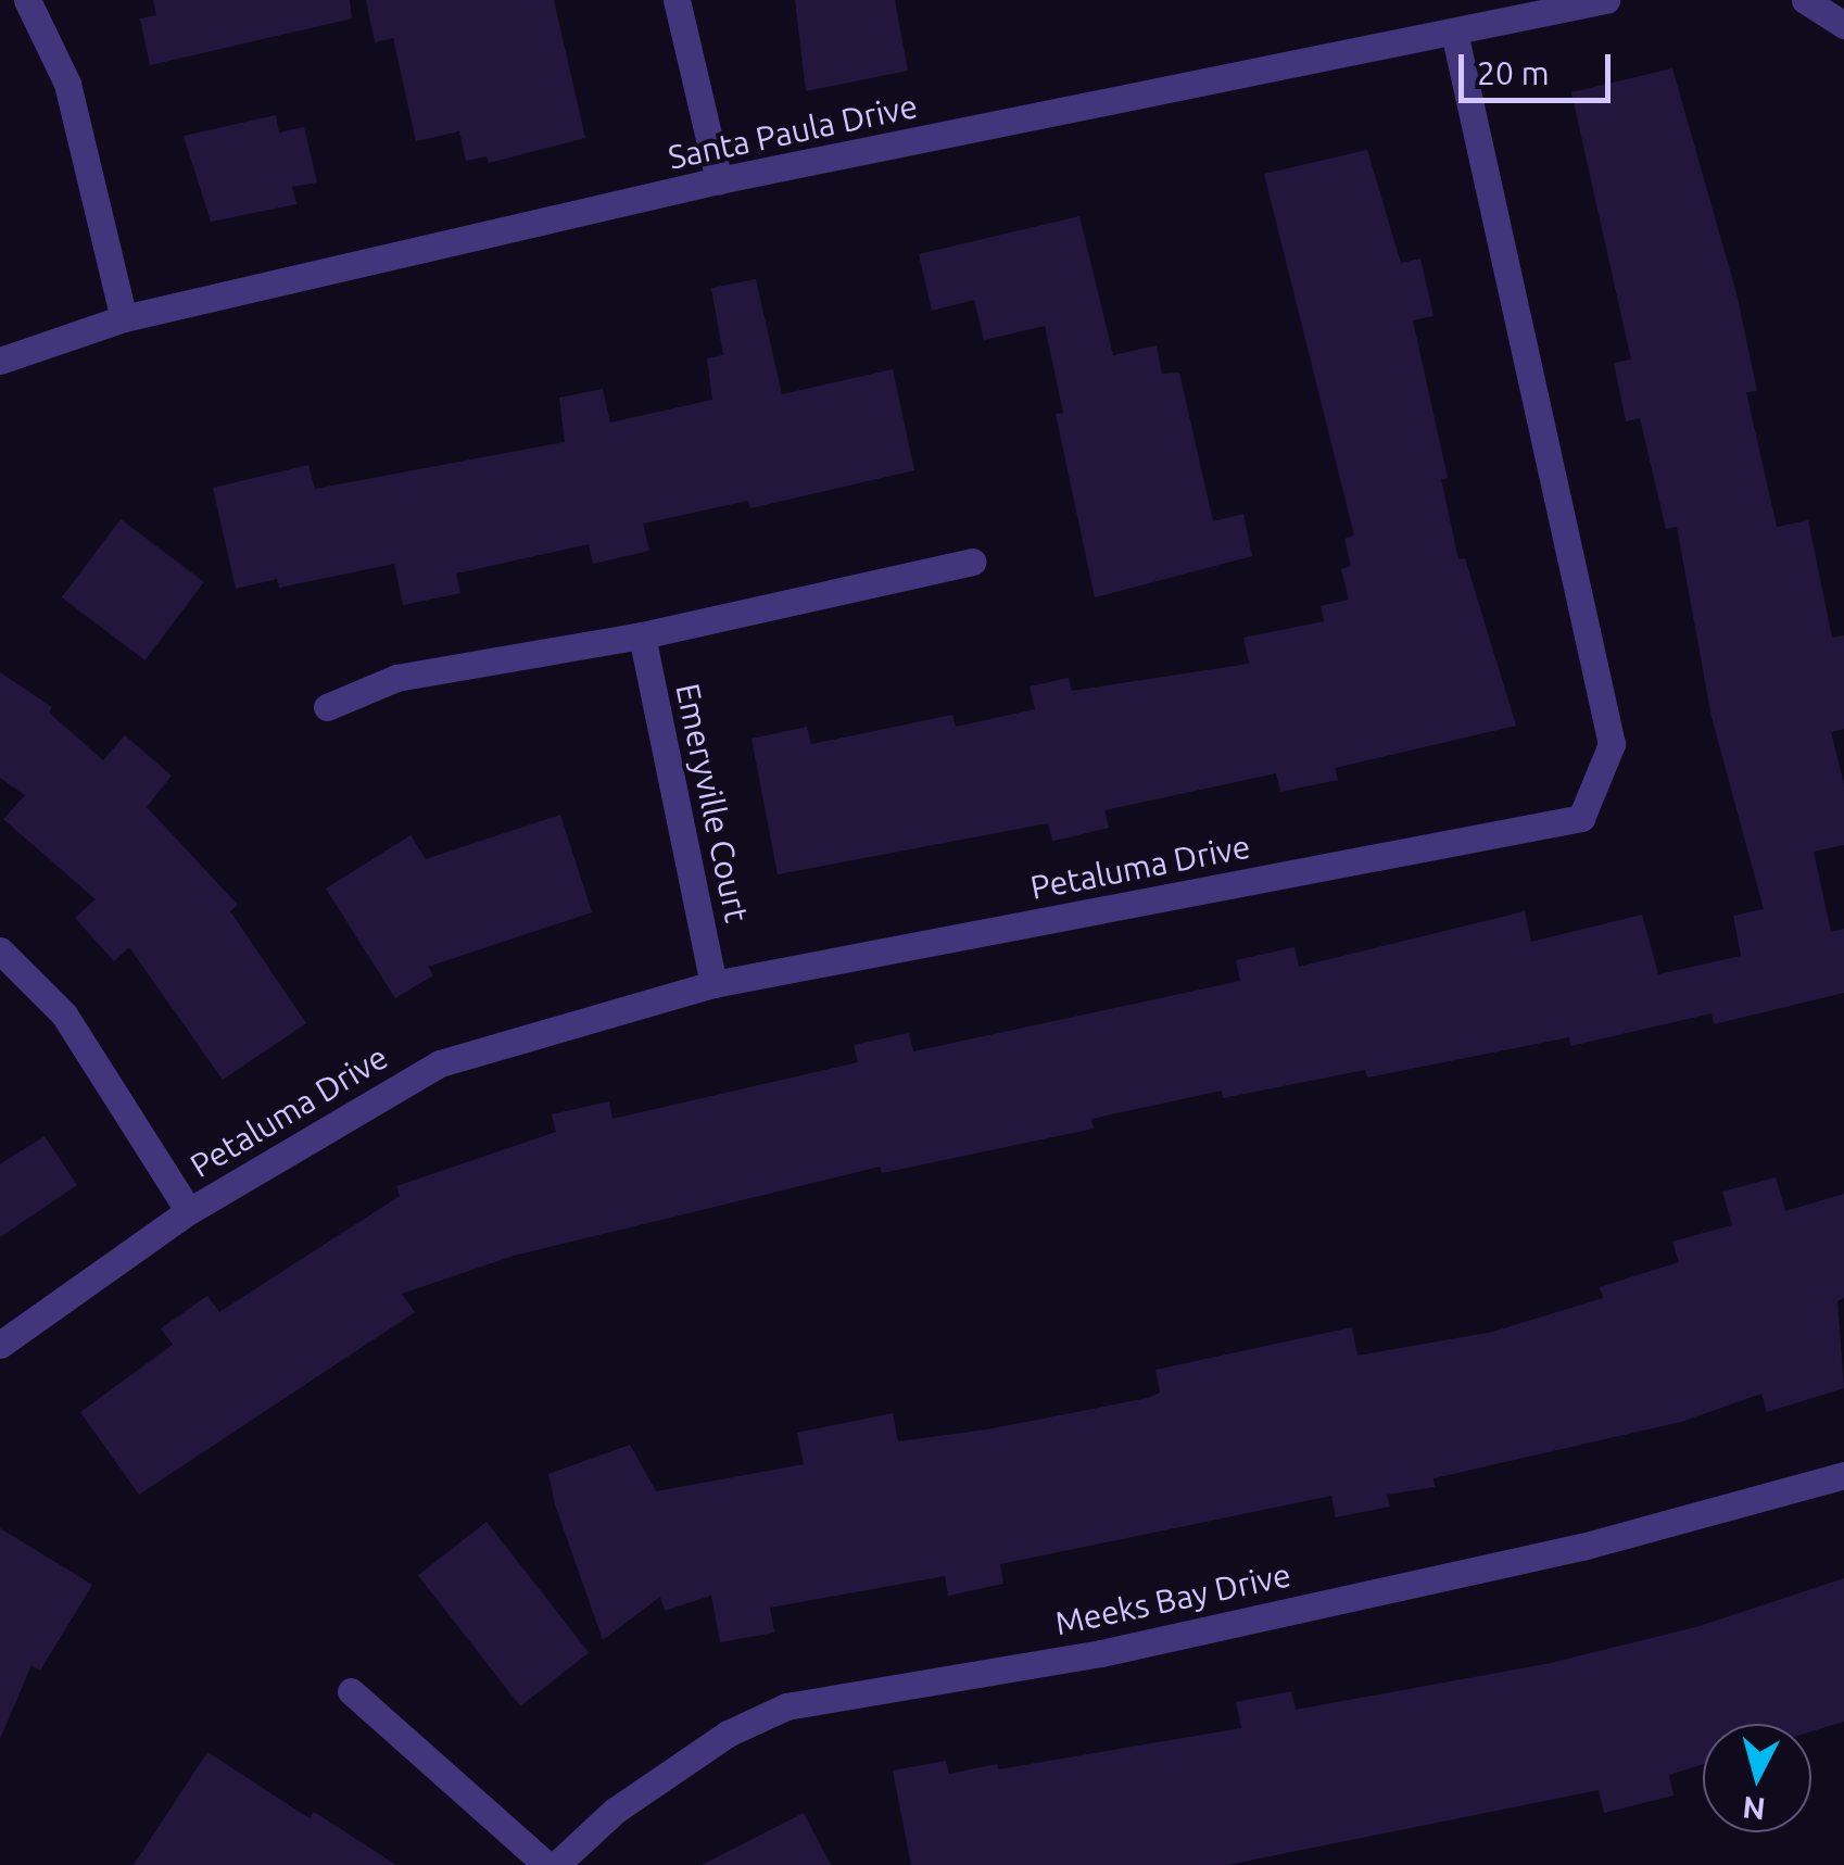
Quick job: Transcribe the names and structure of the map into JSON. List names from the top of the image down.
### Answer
{
  "streets": {
    "street": [
      "Santa Paula Drive",
      "Emeryville Court",
      "Petaluma Drive",
      "Meeks Bay Drive"
    ]
  },
  "crossings": [
    ["Santa Paula Drive", "Petaluma Drive"],
    ["Emeryville Court", "Petaluma Drive"]
  ],
  "scale_bar": "20 m",
  "north": "bottom"
}
